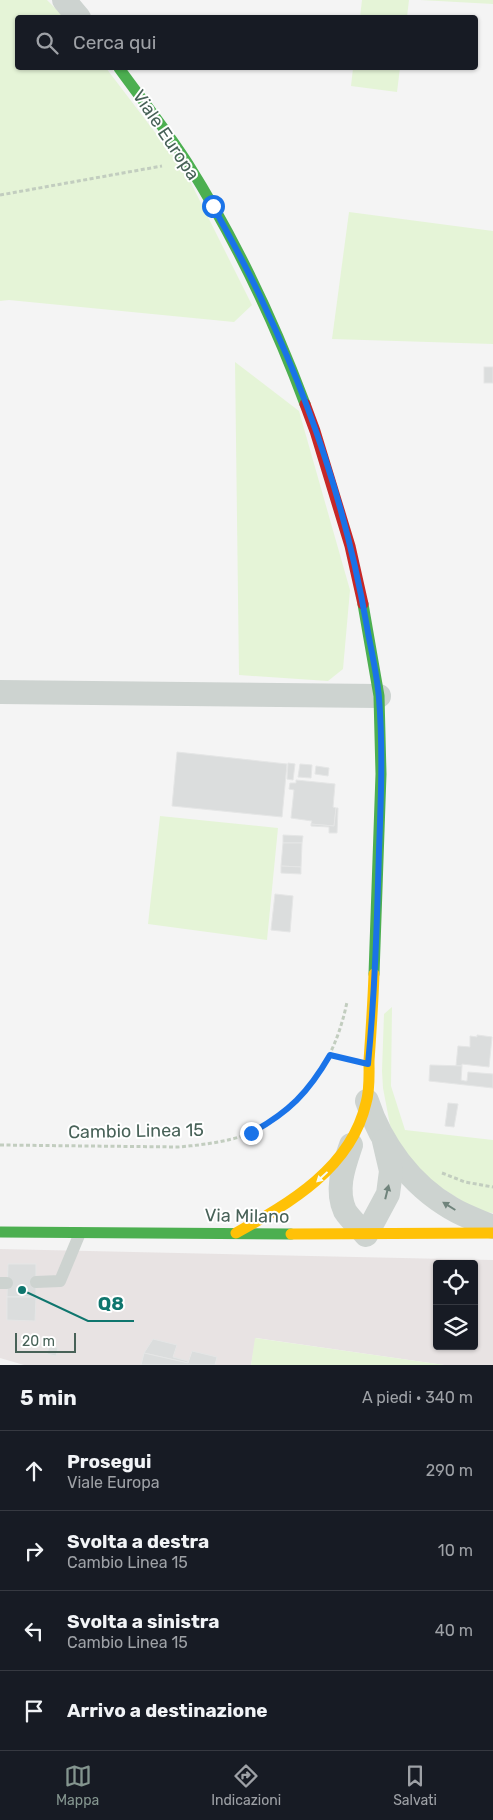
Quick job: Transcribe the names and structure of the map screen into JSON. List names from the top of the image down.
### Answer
{
  "streets": {
    "street": ["Viale Europa", "Via Milano"],
    "path": ["Cambio Linea 15"]
  },
  "crossings": [
    ["Viale Europa", "Cambio Linea 15"],
    ["Viale Europa", "Via Milano"]
  ],
  "places": ["Q8"],
  "scale_bar": "20 m",
  "page": {
    "search": "Cerca qui",
    "scale": "20 m",
    "heading": ["5 min", "A piedi · 340 m"],
    "list": [
      ["Prosegui", "Viale Europa", "290 m"],
      ["Svolta a destra", "Cambio Linea 15", "10 m"],
      ["Svolta a sinistra", "Cambio Linea 15", "40 m"],
      "Arrivo a destinazione"
    ],
    "nav": ["Mappa", "Indicazioni", "Salvati"]
  }
}
